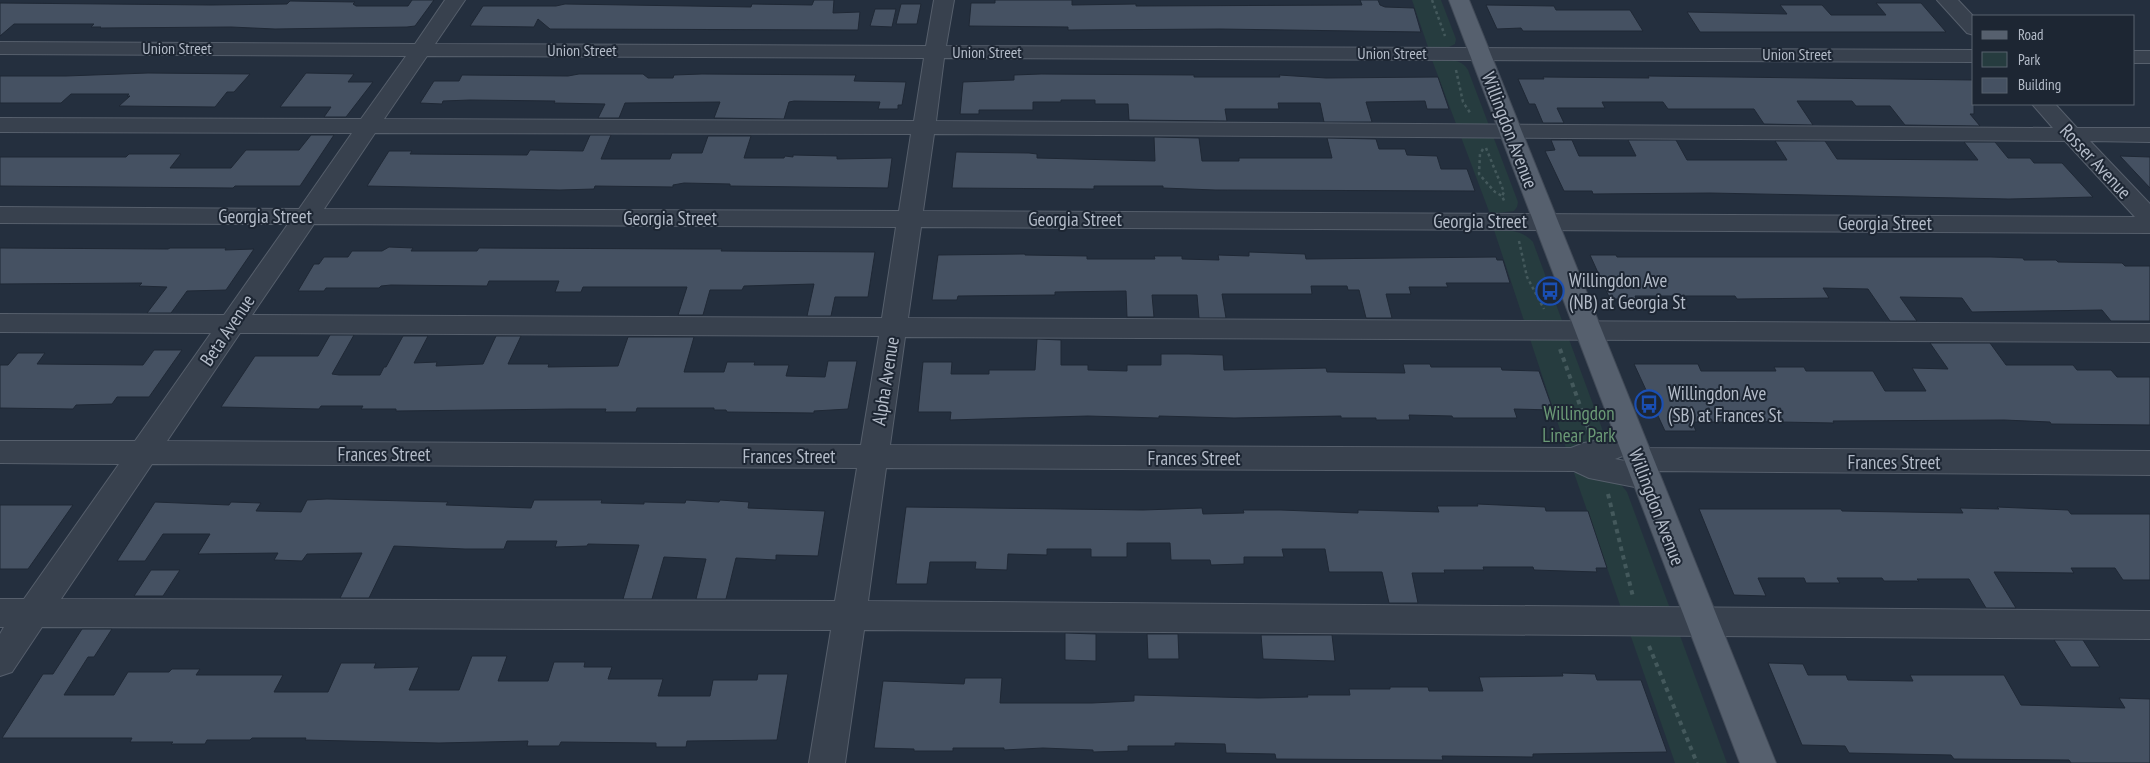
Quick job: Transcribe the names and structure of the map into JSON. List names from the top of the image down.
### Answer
{
  "streets": {
    "main road": ["Willingdon Avenue"],
    "street": [
      "Union Street",
      "Rosser Avenue",
      "Georgia Street",
      "Beta Avenue",
      "Alpha Avenue",
      "Frances Street"
    ]
  },
  "crossings": [
    ["Union Street", "Willingdon Avenue"],
    ["Union Street", "Beta Avenue"],
    ["Union Street", "Alpha Avenue"],
    ["Willingdon Avenue", "Georgia Street"],
    ["Willingdon Avenue", "Frances Street"],
    ["Georgia Street", "Beta Avenue"],
    ["Georgia Street", "Alpha Avenue"],
    ["Beta Avenue", "Frances Street"],
    ["Alpha Avenue", "Frances Street"]
  ],
  "parks": ["Willingdon Linear Park"],
  "places": {
    "bus stop": ["Willingdon Ave (NB) at Georgia St", "Willingdon Ave (SB) at Frances St"]
  },
  "legend": ["Road", "Park", "Building"]
}
